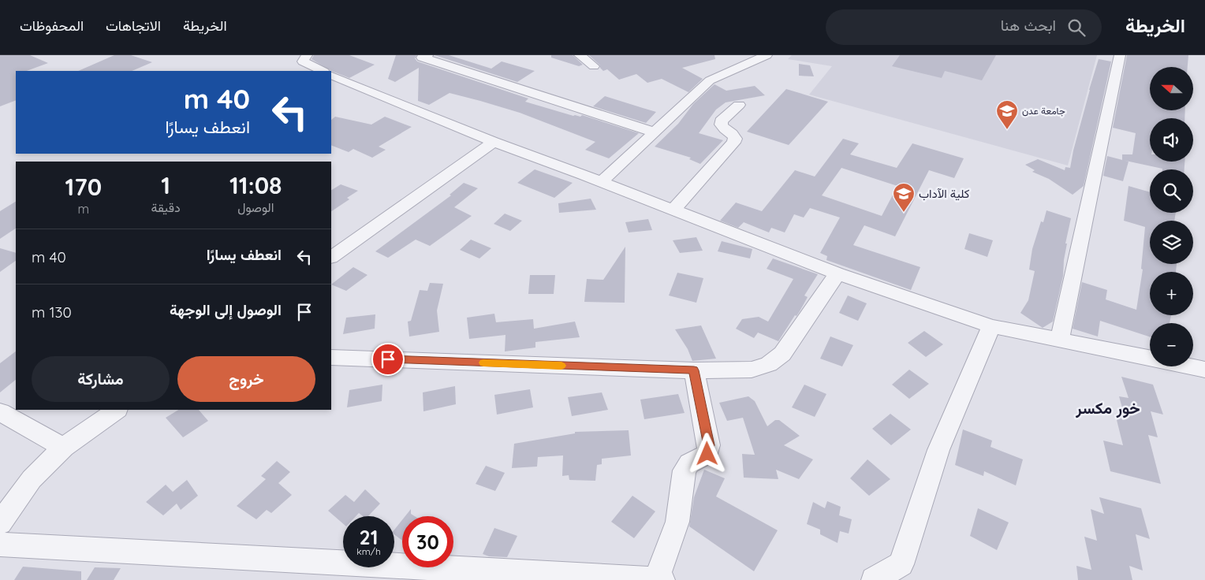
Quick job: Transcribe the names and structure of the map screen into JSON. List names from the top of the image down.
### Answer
{
  "districts": ["خور مكسر"],
  "places": {
    "school or university": ["جامعة عدن", "كلية الآداب"]
  },
  "north": "left",
  "page": {
    "header": "الخريطة",
    "search": "ابحث هنا",
    "nav": ["الخريطة", "الاتجاهات", "المحفوظات"],
    "map_buttons": ["+", "−"],
    "turn": ["40 m", "انعطف يسارًا"],
    "eta": [
      "11:08",
      "الوصول",
      "1",
      "دقيقة",
      "170",
      "m"
    ],
    "list": [
      {
        "name": "انعطف يسارًا",
        "value": "40 m"
      },
      {
        "name": "الوصول إلى الوجهة",
        "value": "130 m"
      }
    ],
    "buttons": ["خروج", "مشاركة"],
    "speed": "21 km/h",
    "limit": "30"
  }
}
